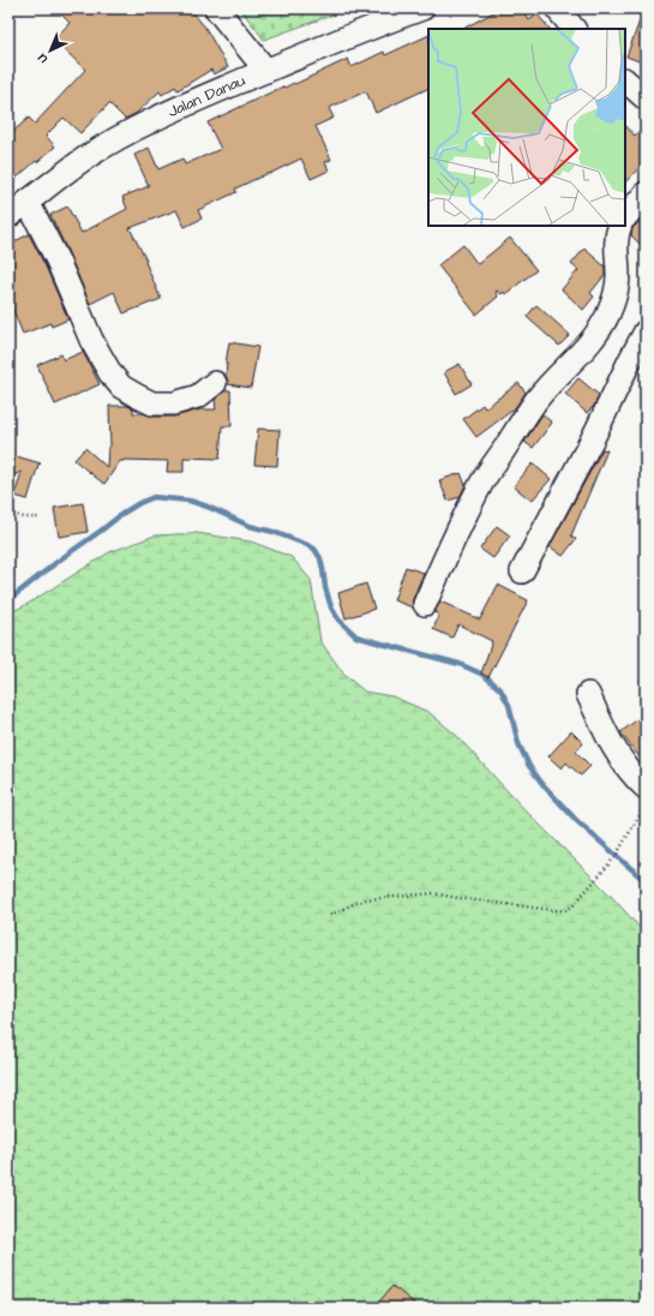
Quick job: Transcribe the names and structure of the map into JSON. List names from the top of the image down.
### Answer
{
  "streets": {
    "street": ["Jalan Danau"]
  },
  "north": "bottom left"
}
